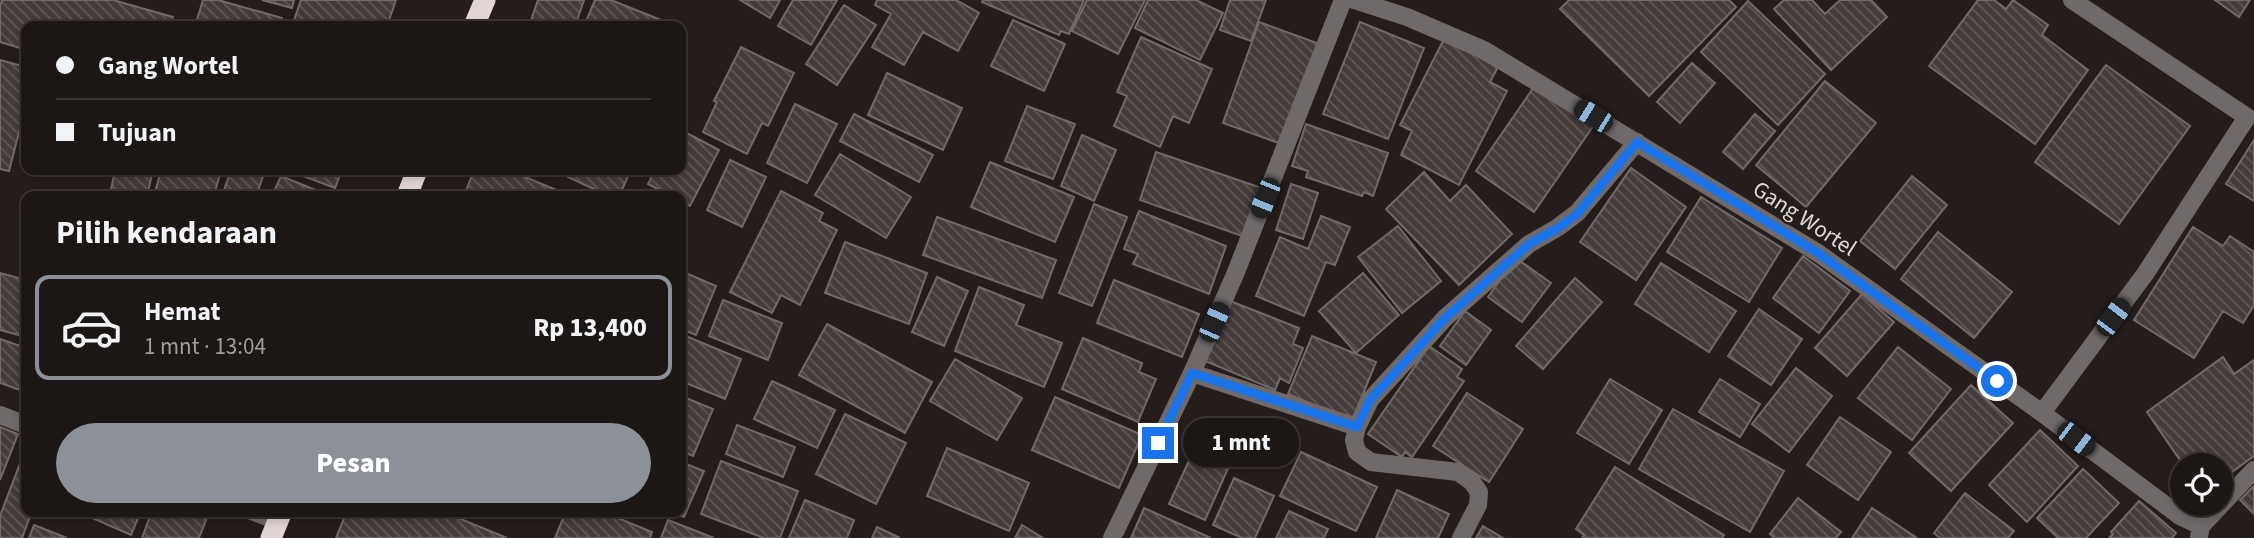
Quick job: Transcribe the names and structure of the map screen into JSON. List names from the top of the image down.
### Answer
{
  "streets": {
    "street": ["Gang Wortel"]
  },
  "page": {
    "banner": ["Gang Wortel", "Tujuan"],
    "heading": "Pilih kendaraan",
    "list": [
      {
        "name": "Hemat",
        "note": "1 mnt · 13:04",
        "value": "Rp 13,400"
      }
    ],
    "buttons": "Pesan",
    "bubble": "1 mnt"
  }
}
